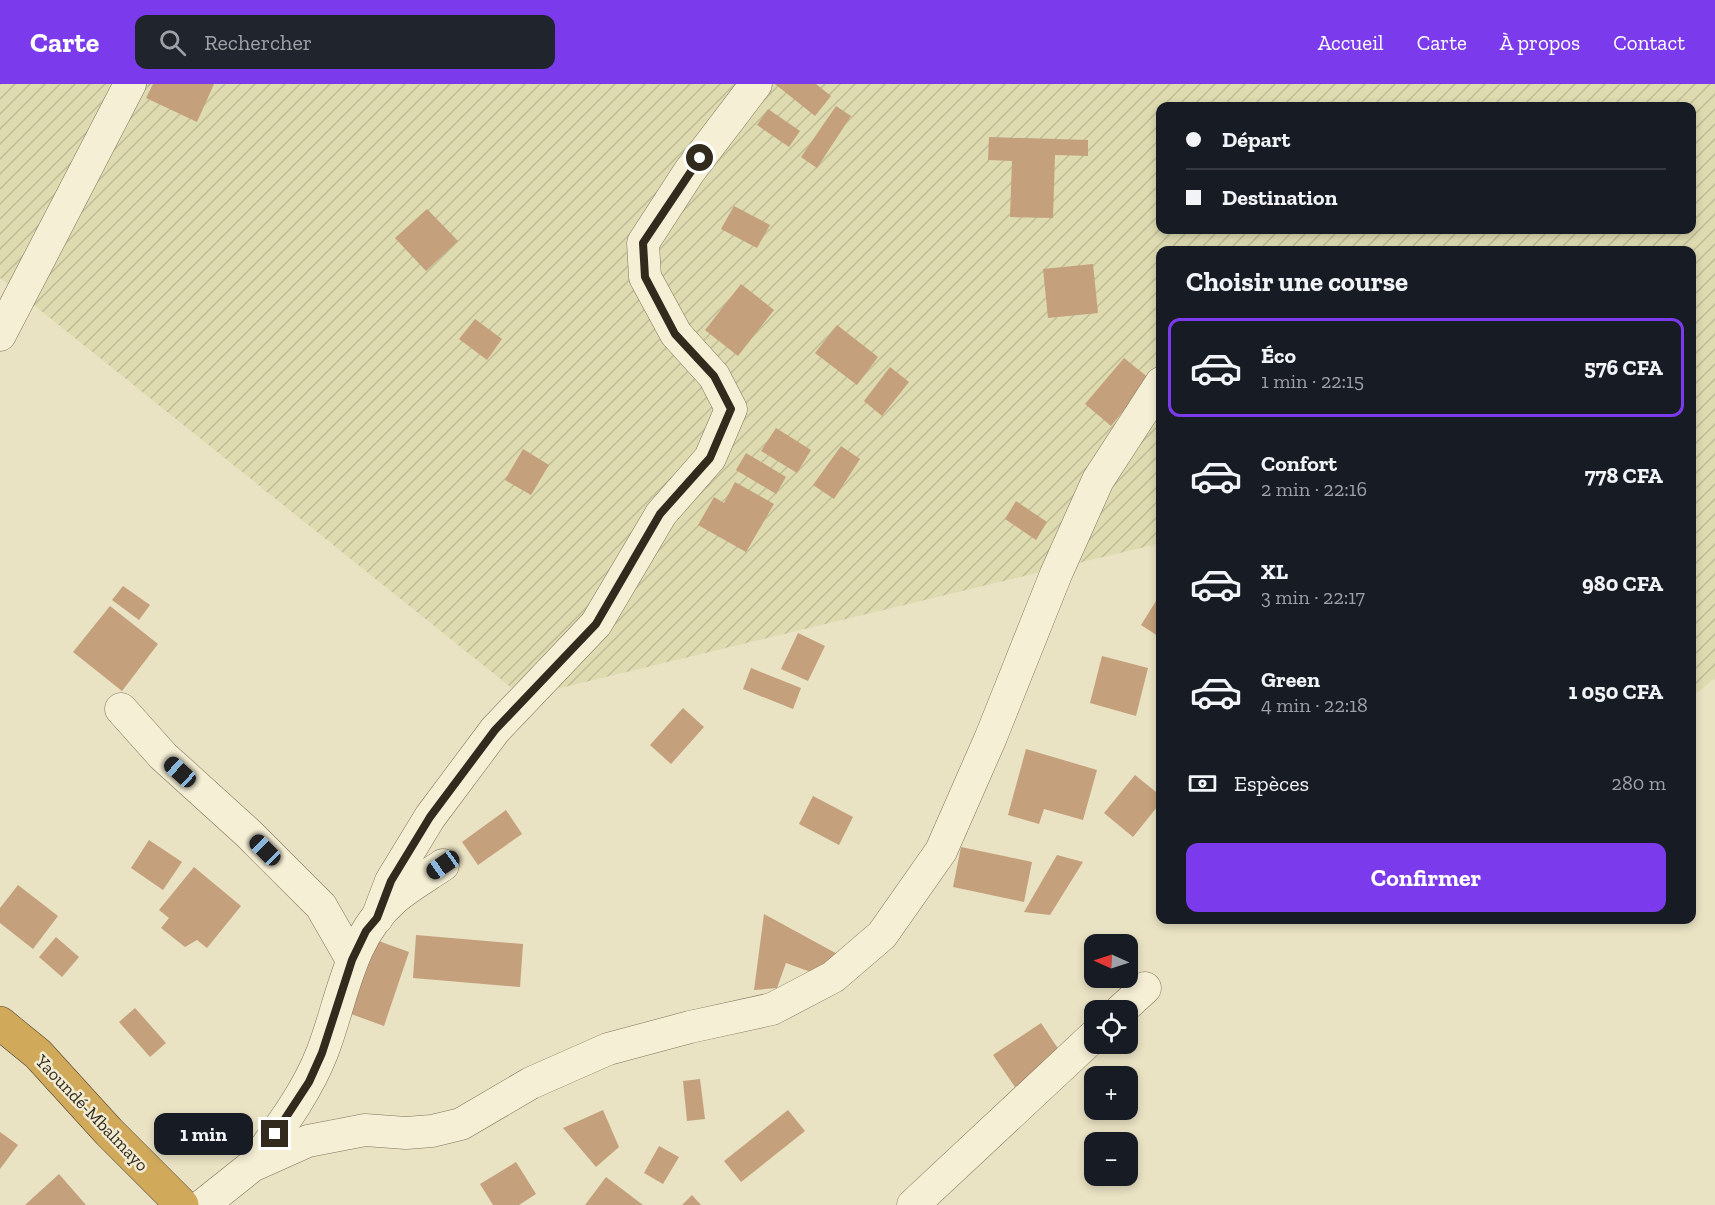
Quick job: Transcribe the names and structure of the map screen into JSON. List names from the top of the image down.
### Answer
{
  "streets": {
    "highway": ["Yaoundé-Mbalmayo"]
  },
  "north": "left",
  "page": {
    "header": "Carte",
    "search": "Rechercher",
    "nav": [
      "Accueil",
      "Carte",
      "À propos",
      "Contact"
    ],
    "banner": ["Départ", "Destination"],
    "heading": "Choisir une course",
    "list": [
      {
        "name": "Éco",
        "note": "1 min · 22:15",
        "value": "576 CFA"
      },
      {
        "name": "Confort",
        "note": "2 min · 22:16",
        "value": "778 CFA"
      },
      {
        "name": "XL",
        "note": "3 min · 22:17",
        "value": "980 CFA"
      },
      {
        "name": "Green",
        "note": "4 min · 22:18",
        "value": "1 050 CFA"
      }
    ],
    "pay": ["Espèces", "280 m"],
    "buttons": "Confirmer",
    "map_buttons": ["+", "−"],
    "bubble": "1 min"
  }
}
